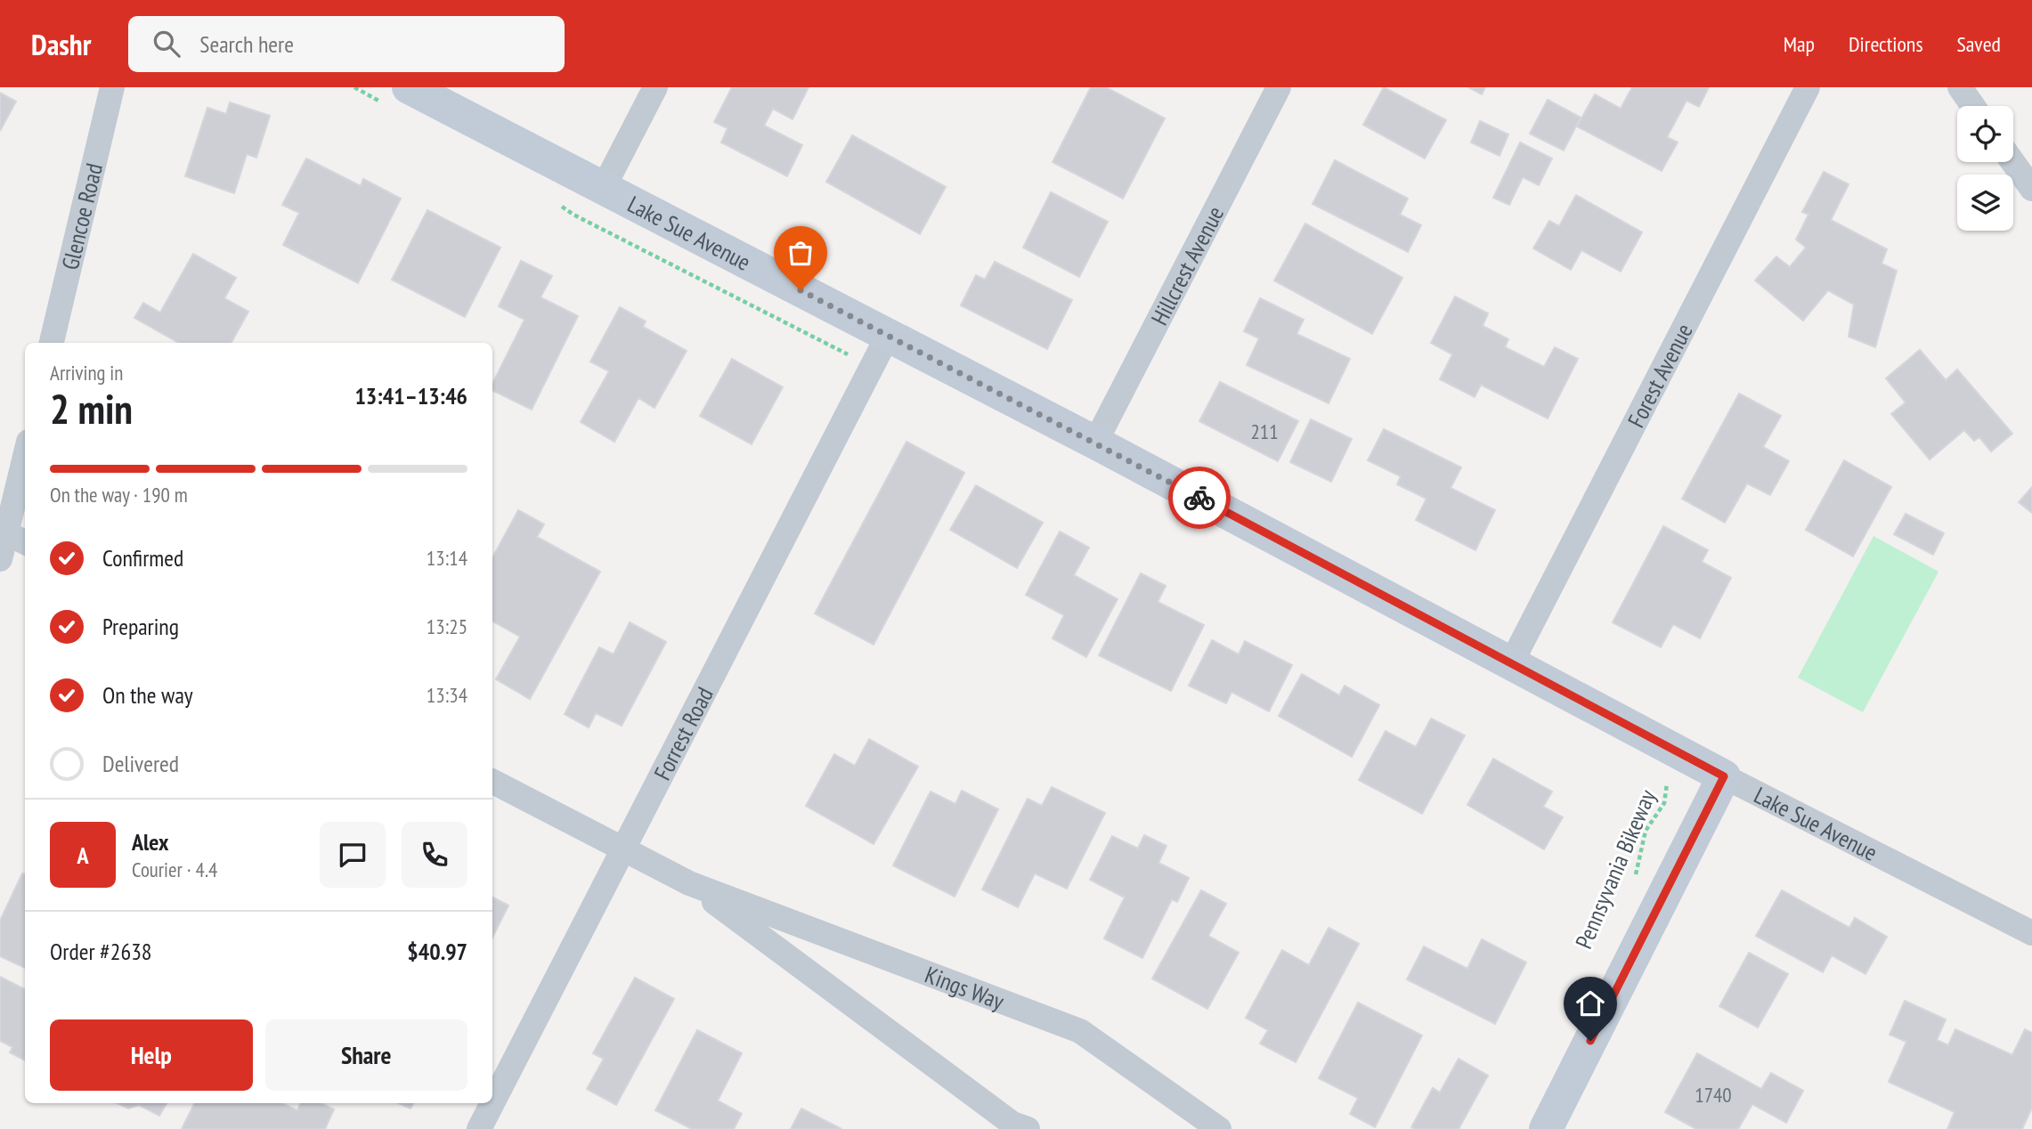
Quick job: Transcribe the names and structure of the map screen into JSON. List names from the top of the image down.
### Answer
{
  "streets": {
    "street": [
      "Glencoe Road",
      "Lake Sue Avenue",
      "Hillcrest Avenue",
      "Forest Avenue",
      "Forrest Road",
      "Kings Way"
    ],
    "path": ["Pennsyvania Bikeway"]
  },
  "crossings": [
    ["Lake Sue Avenue", "Hillcrest Avenue"],
    ["Lake Sue Avenue", "Forest Avenue"],
    ["Lake Sue Avenue", "Forrest Road"],
    ["Forrest Road", "Kings Way"]
  ],
  "house_numbers": ["211", "1740"],
  "page": {
    "header": "Dashr",
    "search": "Search here",
    "nav": ["Map", "Directions", "Saved"],
    "heading": ["2 min", "Arriving in", "13:41–13:46"],
    "panel": [
      "Alex",
      "Courier · 4.4",
      "Order #2638",
      "$40.97"
    ],
    "bar": "On the way · 190 m",
    "list": [
      ["Confirmed", "13:14"],
      ["Preparing", "13:25"],
      ["On the way", "13:34"],
      "Delivered"
    ],
    "round": "A",
    "buttons": ["Help", "Share"]
  }
}
